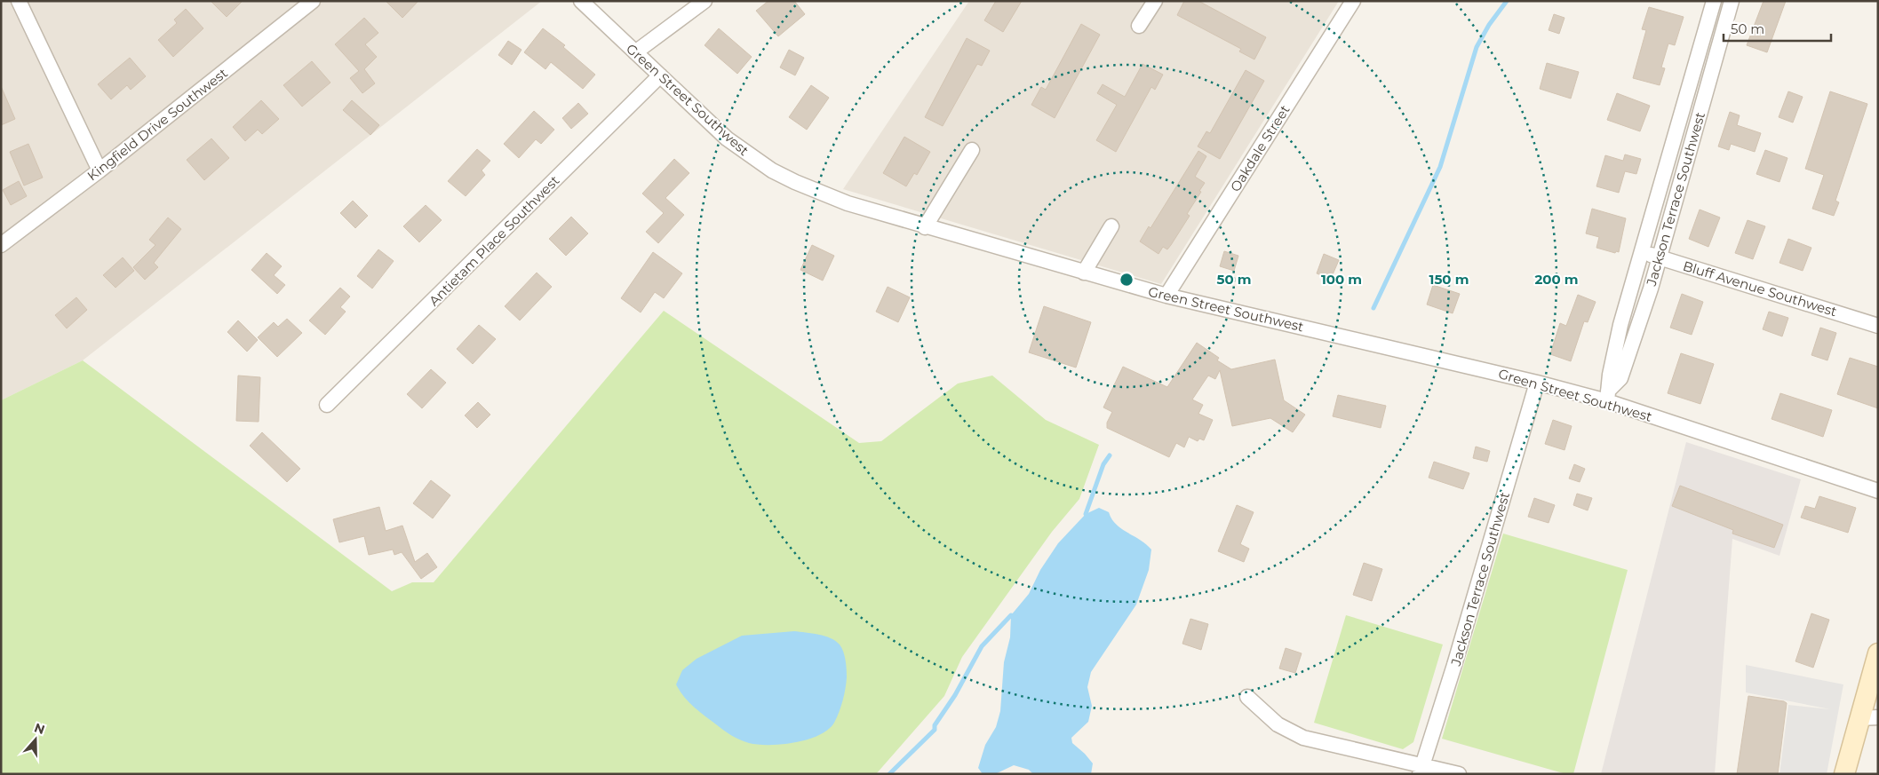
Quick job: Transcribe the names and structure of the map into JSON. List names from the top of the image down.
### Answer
{
  "streets": {
    "street": [
      "Green Street Southwest",
      "Kingfield Drive Southwest",
      "Oakdale Street",
      "Jackson Terrace Southwest",
      "Antietam Place Southwest",
      "Bluff Avenue Southwest"
    ]
  },
  "crossings": [
    ["Green Street Southwest", "Oakdale Street"],
    ["Green Street Southwest", "Jackson Terrace Southwest"],
    ["Green Street Southwest", "Antietam Place Southwest"],
    ["Jackson Terrace Southwest", "Bluff Avenue Southwest"]
  ],
  "scale_bar": "50 m",
  "north": "top",
  "rings": [
    "50 m",
    "100 m",
    "150 m",
    "200 m"
  ]
}
